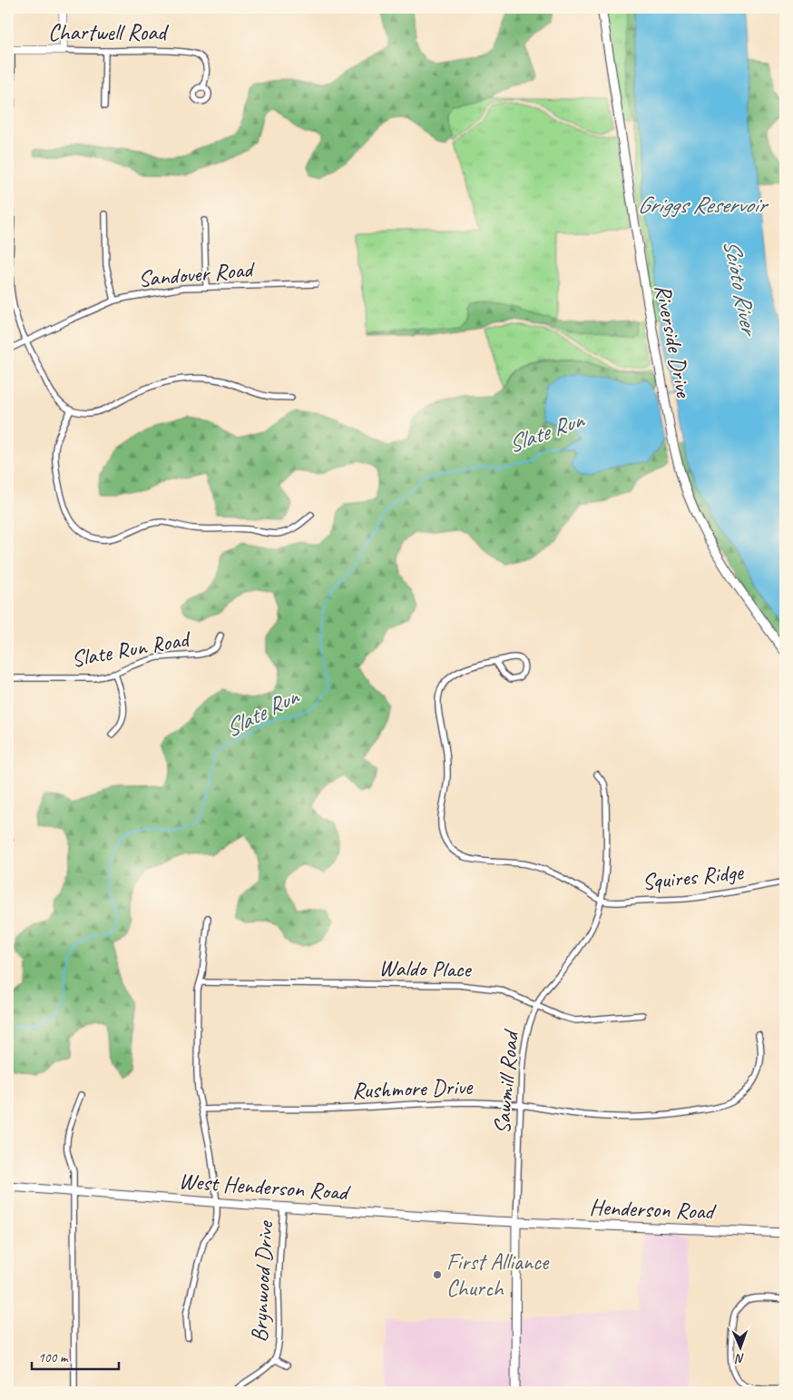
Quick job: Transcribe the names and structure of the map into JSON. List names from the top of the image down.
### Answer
{
  "streets": {
    "main road": [
      "Riverside Drive",
      "Sawmill Road",
      "West Henderson Road",
      "Henderson Road"
    ],
    "street": [
      "Chartwell Road",
      "Sandover Road",
      "Slate Run Road",
      "Squires Ridge",
      "Waldo Place",
      "Rushmore Drive",
      "Brynwood Drive"
    ]
  },
  "crossings": [
    ["Squires Ridge", "Sawmill Road"],
    ["Waldo Place", "Sawmill Road"],
    ["Sawmill Road", "Rushmore Drive"],
    ["Sawmill Road", "West Henderson Road"],
    ["Sawmill Road", "Henderson Road"],
    ["West Henderson Road", "Henderson Road"],
    ["West Henderson Road", "Brynwood Drive"]
  ],
  "water": ["Griggs Reservoir", "Scioto River", "Slate Run"],
  "places": ["First Alliance Church"],
  "scale_bar": "100 m",
  "north": "bottom"
}
